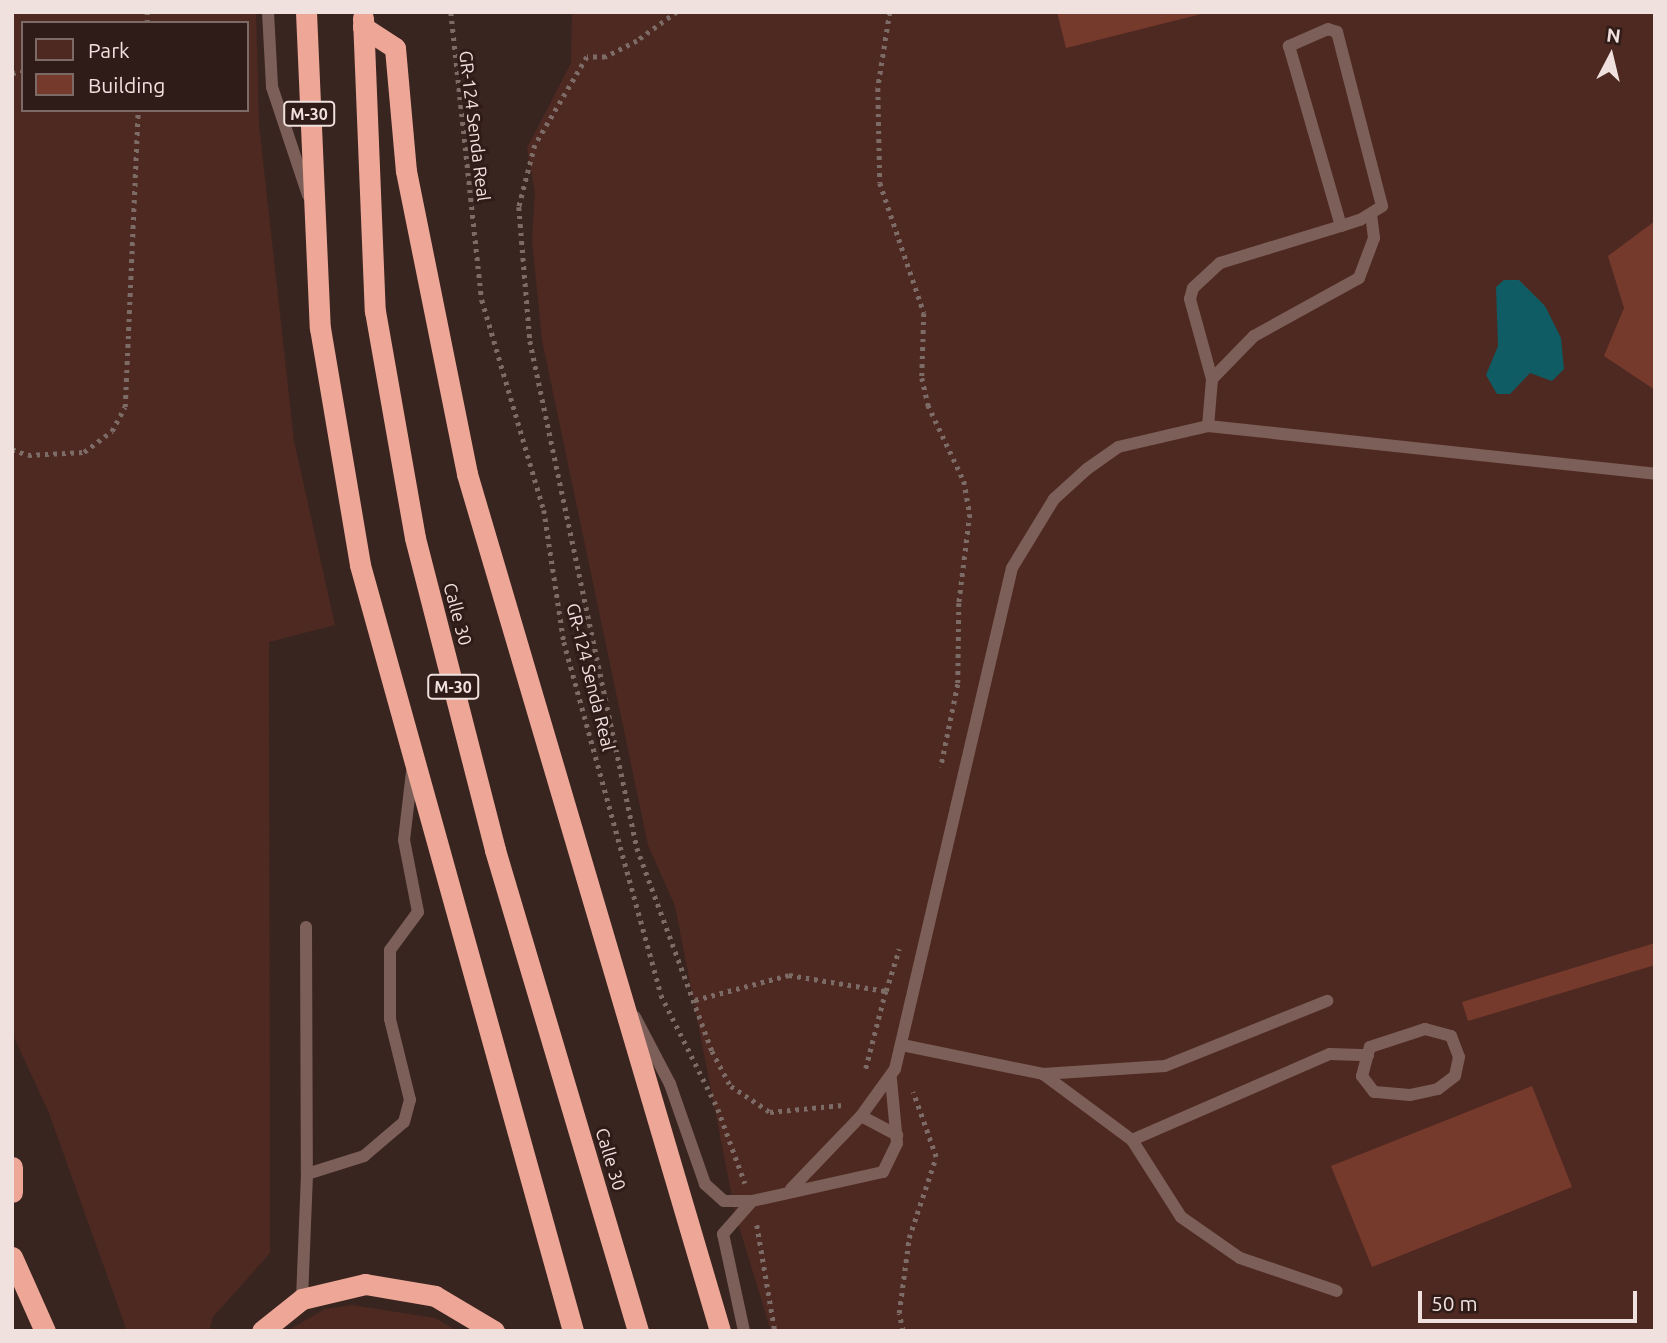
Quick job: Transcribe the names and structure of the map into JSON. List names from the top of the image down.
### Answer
{
  "streets": {
    "highway": ["M-30", "Calle 30"],
    "path": ["GR-124 Senda Real"]
  },
  "legend": ["Park", "Building"],
  "scale_bar": "50 m",
  "north": "top"
}
